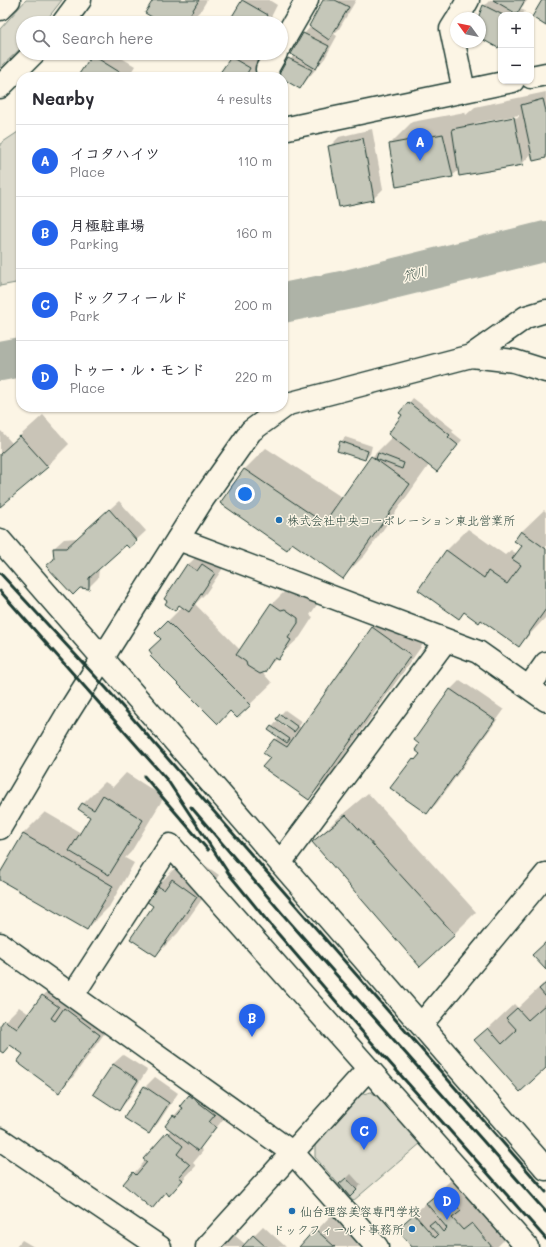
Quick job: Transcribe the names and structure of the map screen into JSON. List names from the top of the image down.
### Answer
{
  "water": ["笊川"],
  "places": ["株式会社中央コーポレーション東北営業所", "仙台理容美容専門学校", "ドックフィールド事務所"],
  "north": "top left",
  "page": {
    "map_buttons": ["+", "−"],
    "search": "Search here",
    "heading": ["Nearby", "4 results"],
    "list": [
      {
        "mark": "A",
        "name": "イコタハイツ",
        "note": "Place",
        "value": "110 m"
      },
      {
        "mark": "B",
        "name": "月極駐車場",
        "note": "Parking",
        "value": "160 m"
      },
      {
        "mark": "C",
        "name": "ドックフィールド",
        "note": "Park",
        "value": "200 m"
      },
      {
        "mark": "D",
        "name": "トゥー・ル・モンド",
        "note": "Place",
        "value": "220 m"
      }
    ],
    "pins": [
      "A",
      "B",
      "C",
      "D"
    ]
  }
}
